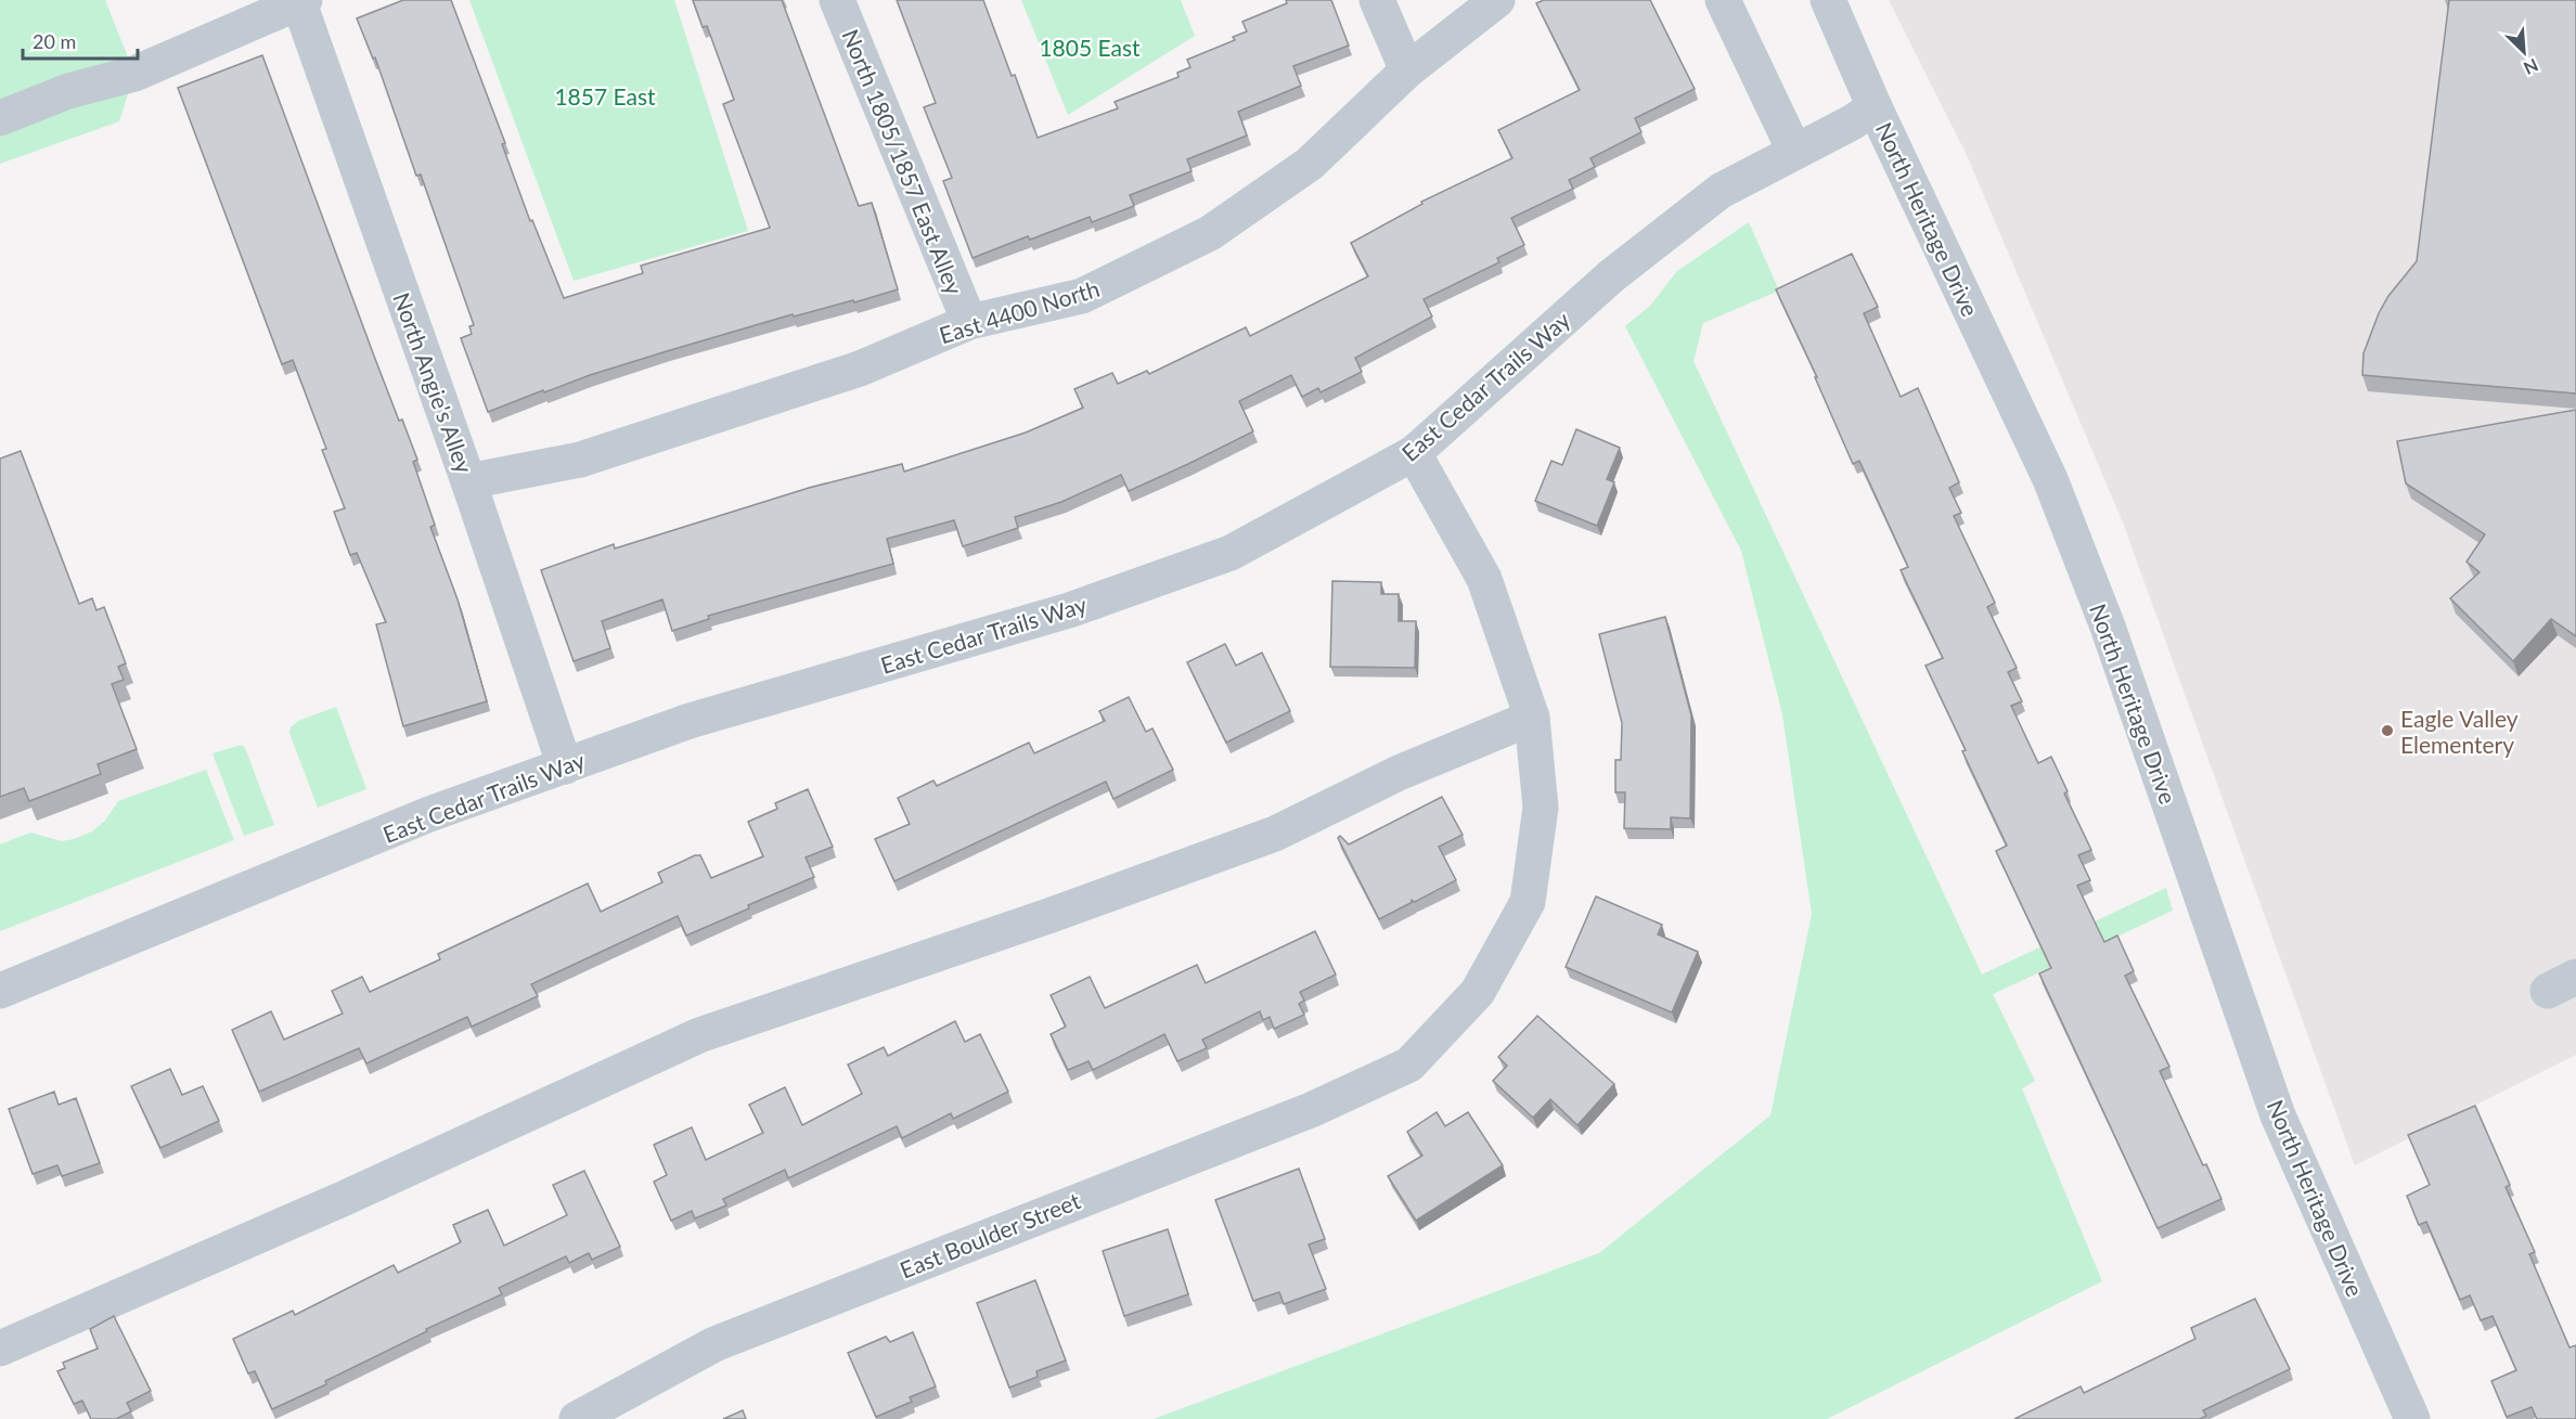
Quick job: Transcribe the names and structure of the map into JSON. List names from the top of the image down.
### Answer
{
  "streets": {
    "street": [
      "North 1805/1857 East Alley",
      "North Heritage Drive",
      "East 4400 North",
      "North Angie's Alley",
      "East Cedar Trails Way",
      "East Boulder Street"
    ]
  },
  "crossings": [
    ["North 1805/1857 East Alley", "East 4400 North"],
    ["North Heritage Drive", "East Cedar Trails Way"],
    ["East 4400 North", "North Angie's Alley"],
    ["North Angie's Alley", "East Cedar Trails Way"]
  ],
  "parks": ["1805 East", "1857 East"],
  "places": ["Eagle Valley Elementery"],
  "scale_bar": "20 m",
  "north": "bottom right"
}
